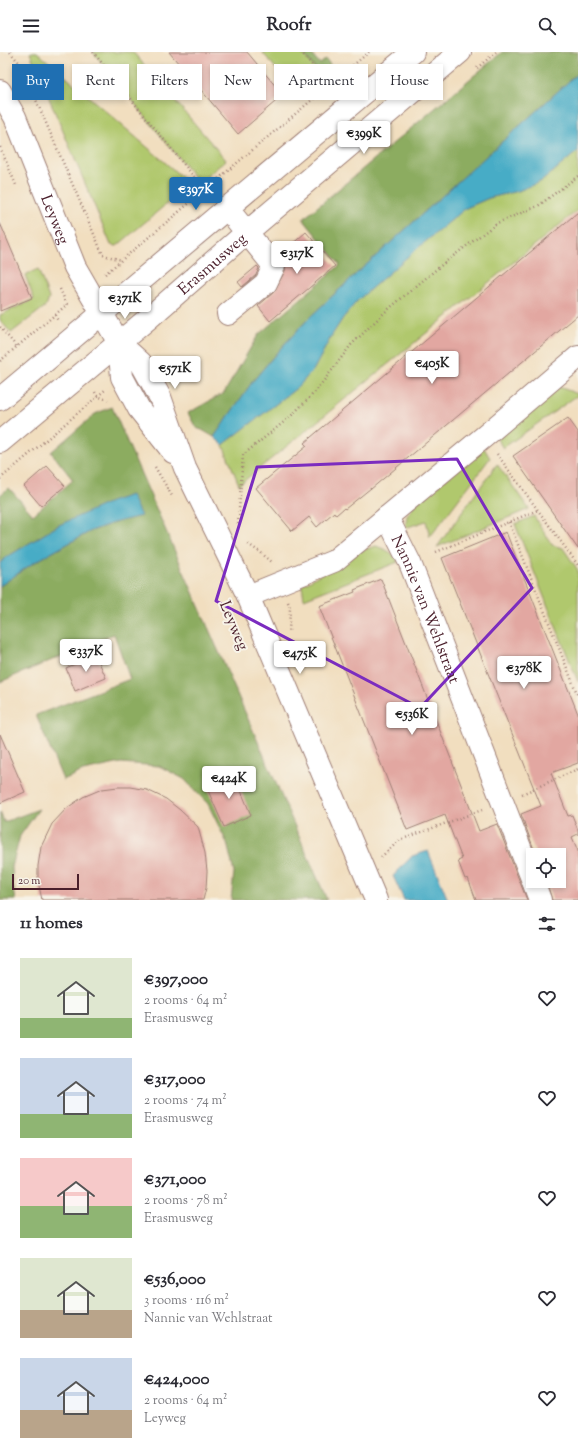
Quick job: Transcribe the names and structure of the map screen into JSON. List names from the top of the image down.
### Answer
{
  "streets": {
    "street": ["Leyweg", "Erasmusweg", "Nannie van Wehlstraat"]
  },
  "crossings": [
    ["Leyweg", "Erasmusweg"],
    ["Leyweg", "Nannie van Wehlstraat"]
  ],
  "scale_bar": "20 m",
  "page": {
    "header": "Roofr",
    "chip": [
      "Buy",
      "Rent",
      "Filters",
      "New",
      "Apartment",
      "House"
    ],
    "price": [
      "€399K",
      "€397K",
      "€317K",
      "€371K",
      "€405K",
      "€571K",
      "€337K",
      "€475K",
      "€378K",
      "€536K",
      "€424K"
    ],
    "scale": "20 m",
    "heading": "11 homes",
    "list": [
      {
        "name": "€397,000",
        "note": "2 rooms · 64 m² · Erasmusweg"
      },
      {
        "name": "€317,000",
        "note": "2 rooms · 74 m² · Erasmusweg"
      },
      {
        "name": "€371,000",
        "note": "2 rooms · 78 m² · Erasmusweg"
      },
      {
        "name": "€536,000",
        "note": "3 rooms · 116 m² · Nannie van Wehlstraat"
      },
      {
        "name": "€424,000",
        "note": "2 rooms · 64 m² · Leyweg"
      }
    ]
  }
}
